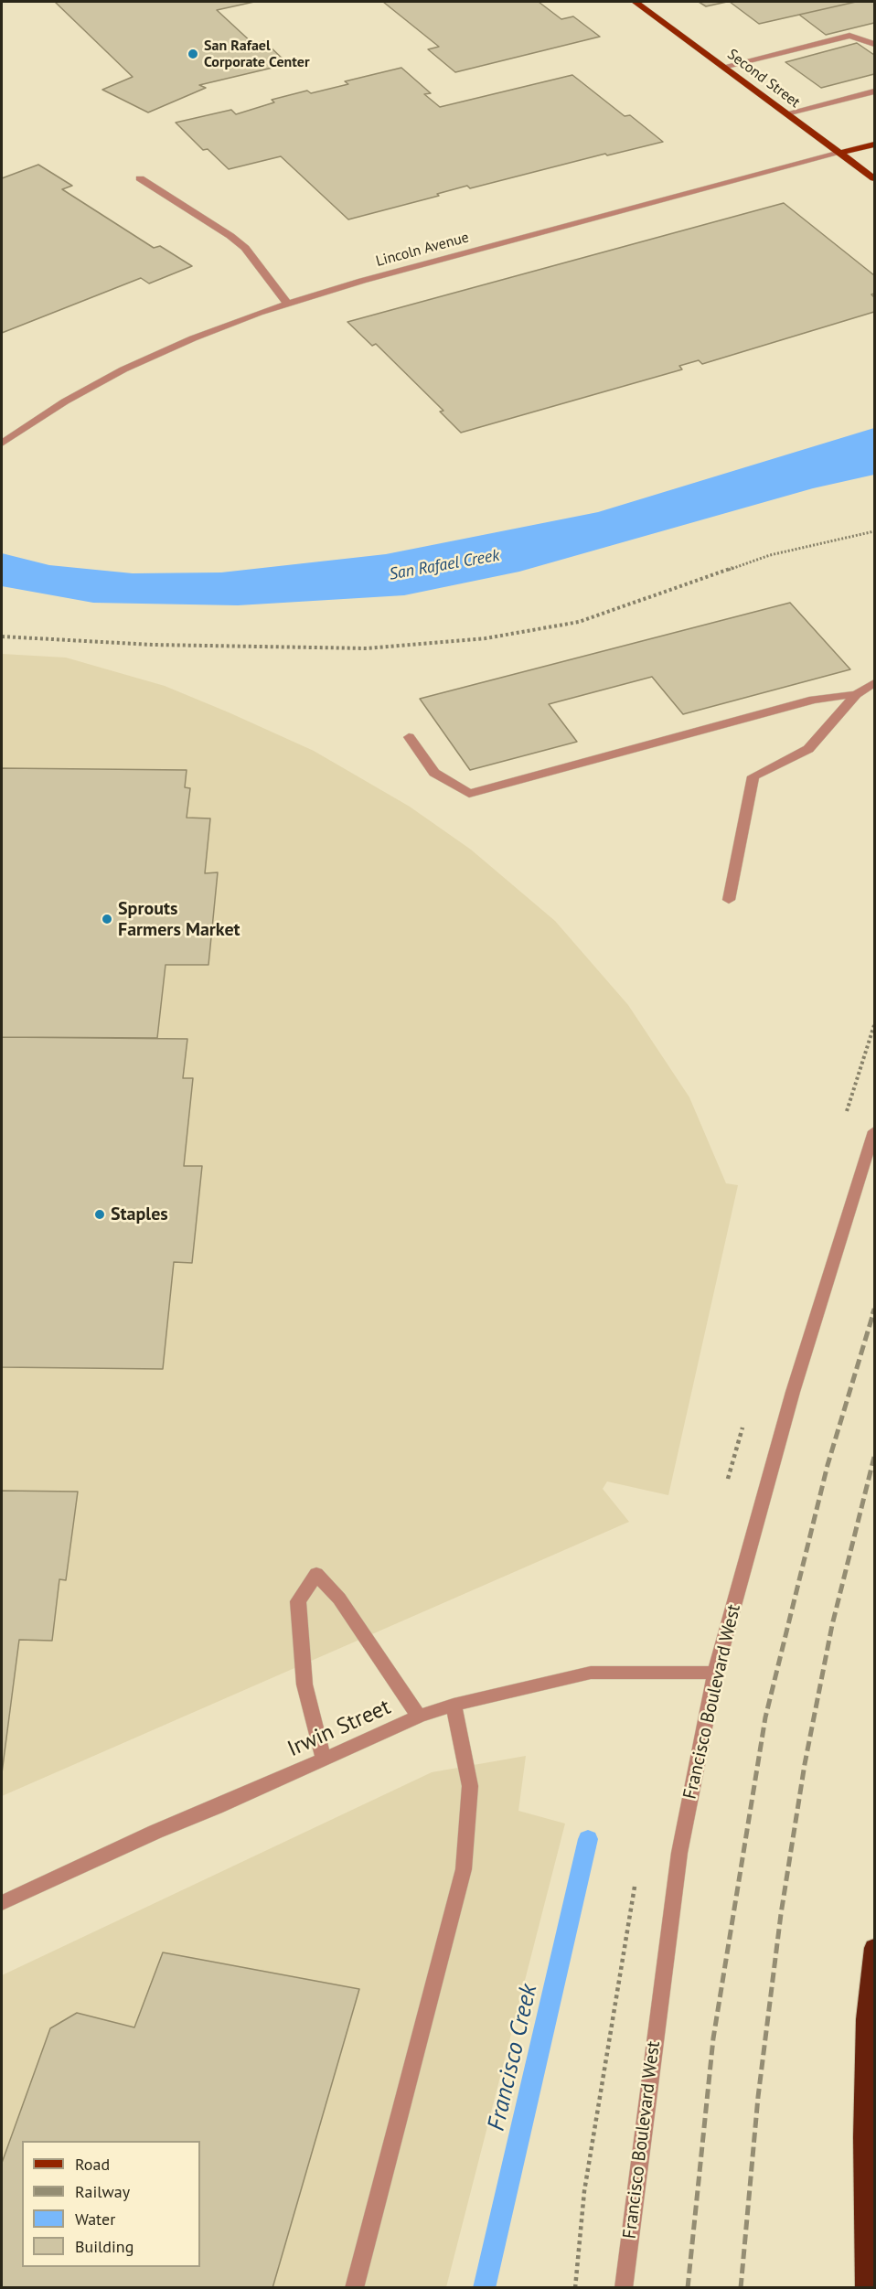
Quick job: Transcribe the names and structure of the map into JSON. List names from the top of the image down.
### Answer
{
  "streets": {
    "main road": ["Second Street", "Lincoln Avenue"],
    "street": ["Francisco Boulevard West", "Irwin Street"]
  },
  "crossings": [
    ["Second Street", "Lincoln Avenue"],
    ["Francisco Boulevard West", "Irwin Street"]
  ],
  "water": ["San Rafael Creek", "Francisco Creek"],
  "places": ["San Rafael Corporate Center", "Sprouts Farmers Market", "Staples"],
  "legend": [
    "Road",
    "Railway",
    "Water",
    "Building"
  ]
}
